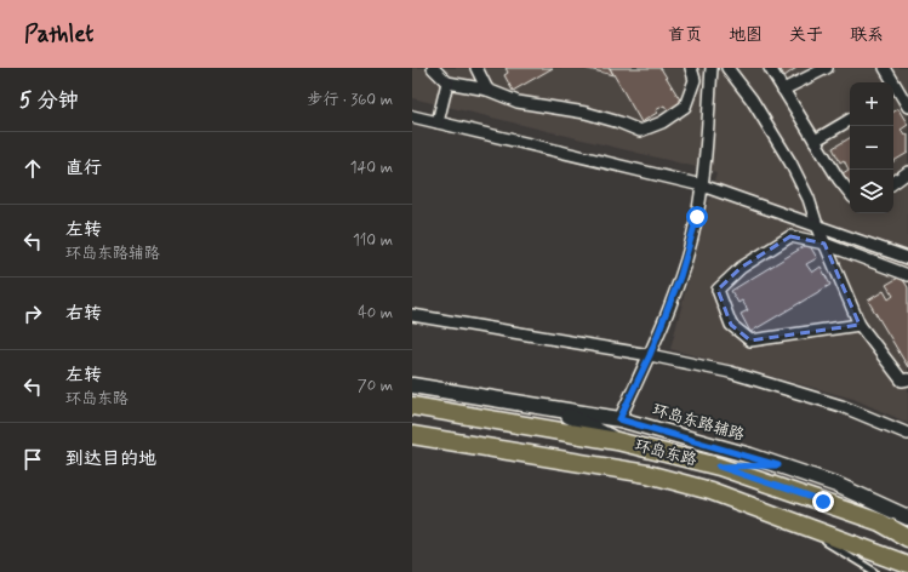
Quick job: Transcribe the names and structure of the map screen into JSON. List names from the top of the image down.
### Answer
{
  "streets": {
    "main road": ["环岛东路"],
    "street": ["环岛东路辅路"]
  },
  "page": {
    "header": "Pathlet",
    "nav": [
      "首页",
      "地图",
      "关于",
      "联系"
    ],
    "heading": ["5 分钟", "步行 · 360 m"],
    "map_buttons": ["+", "−"],
    "list": [
      ["直行", "140 m"],
      ["左转", "环岛东路辅路", "110 m"],
      ["右转", "40 m"],
      ["左转", "环岛东路", "70 m"],
      "到达目的地"
    ]
  }
}
